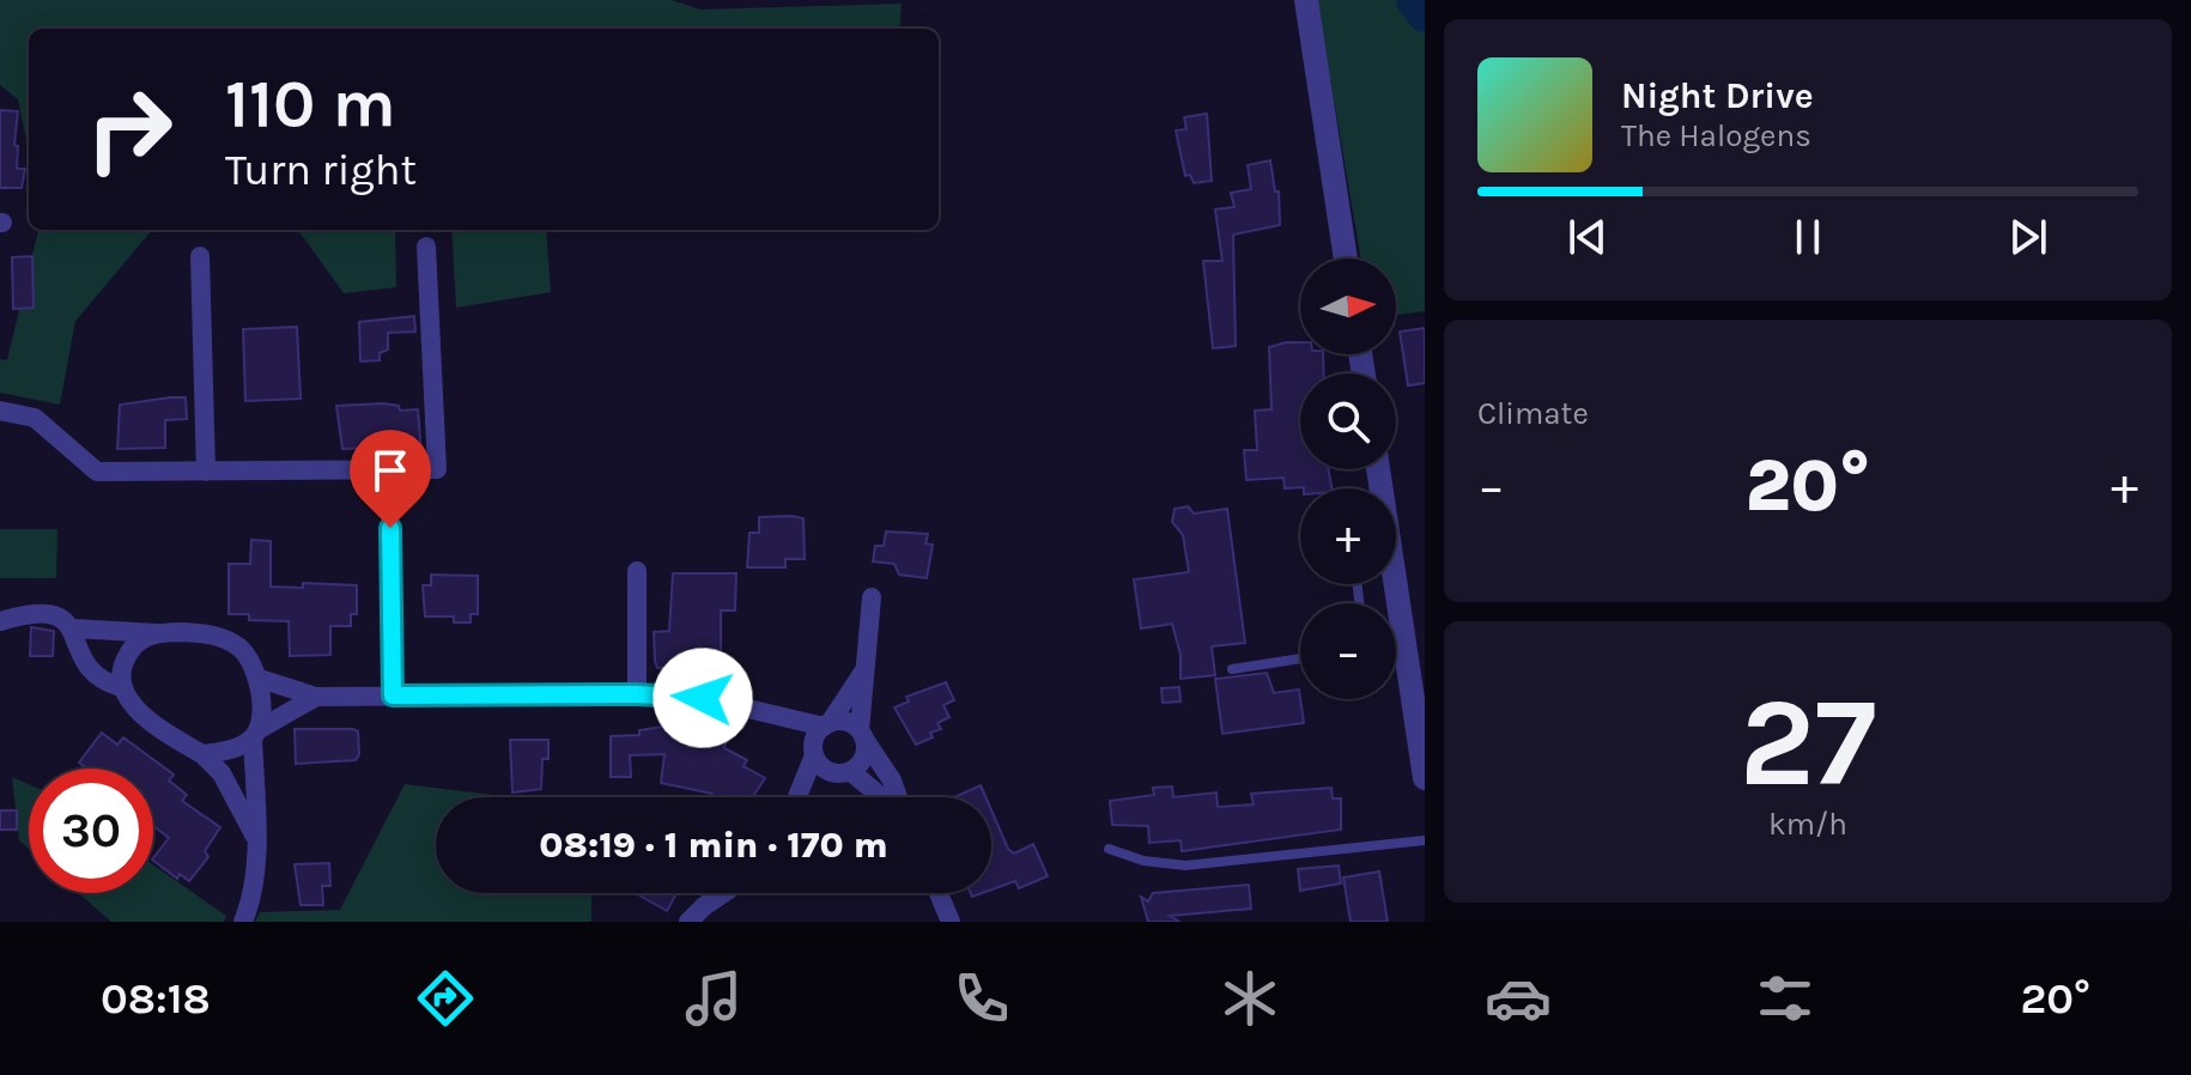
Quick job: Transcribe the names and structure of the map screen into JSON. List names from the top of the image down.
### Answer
{
  "north": "right",
  "page": {
    "turn": ["110 m", "Turn right"],
    "song": ["Night Drive", "The Halogens"],
    "map_buttons": ["+", "−"],
    "tile": [
      "Climate",
      ["27", "km/h"]
    ],
    "heat": ["−", "20°", "+"],
    "limit": "30",
    "trip": "08:19 · 1 min · 170 m",
    "tabs": ["08:18", "20°"]
  }
}
